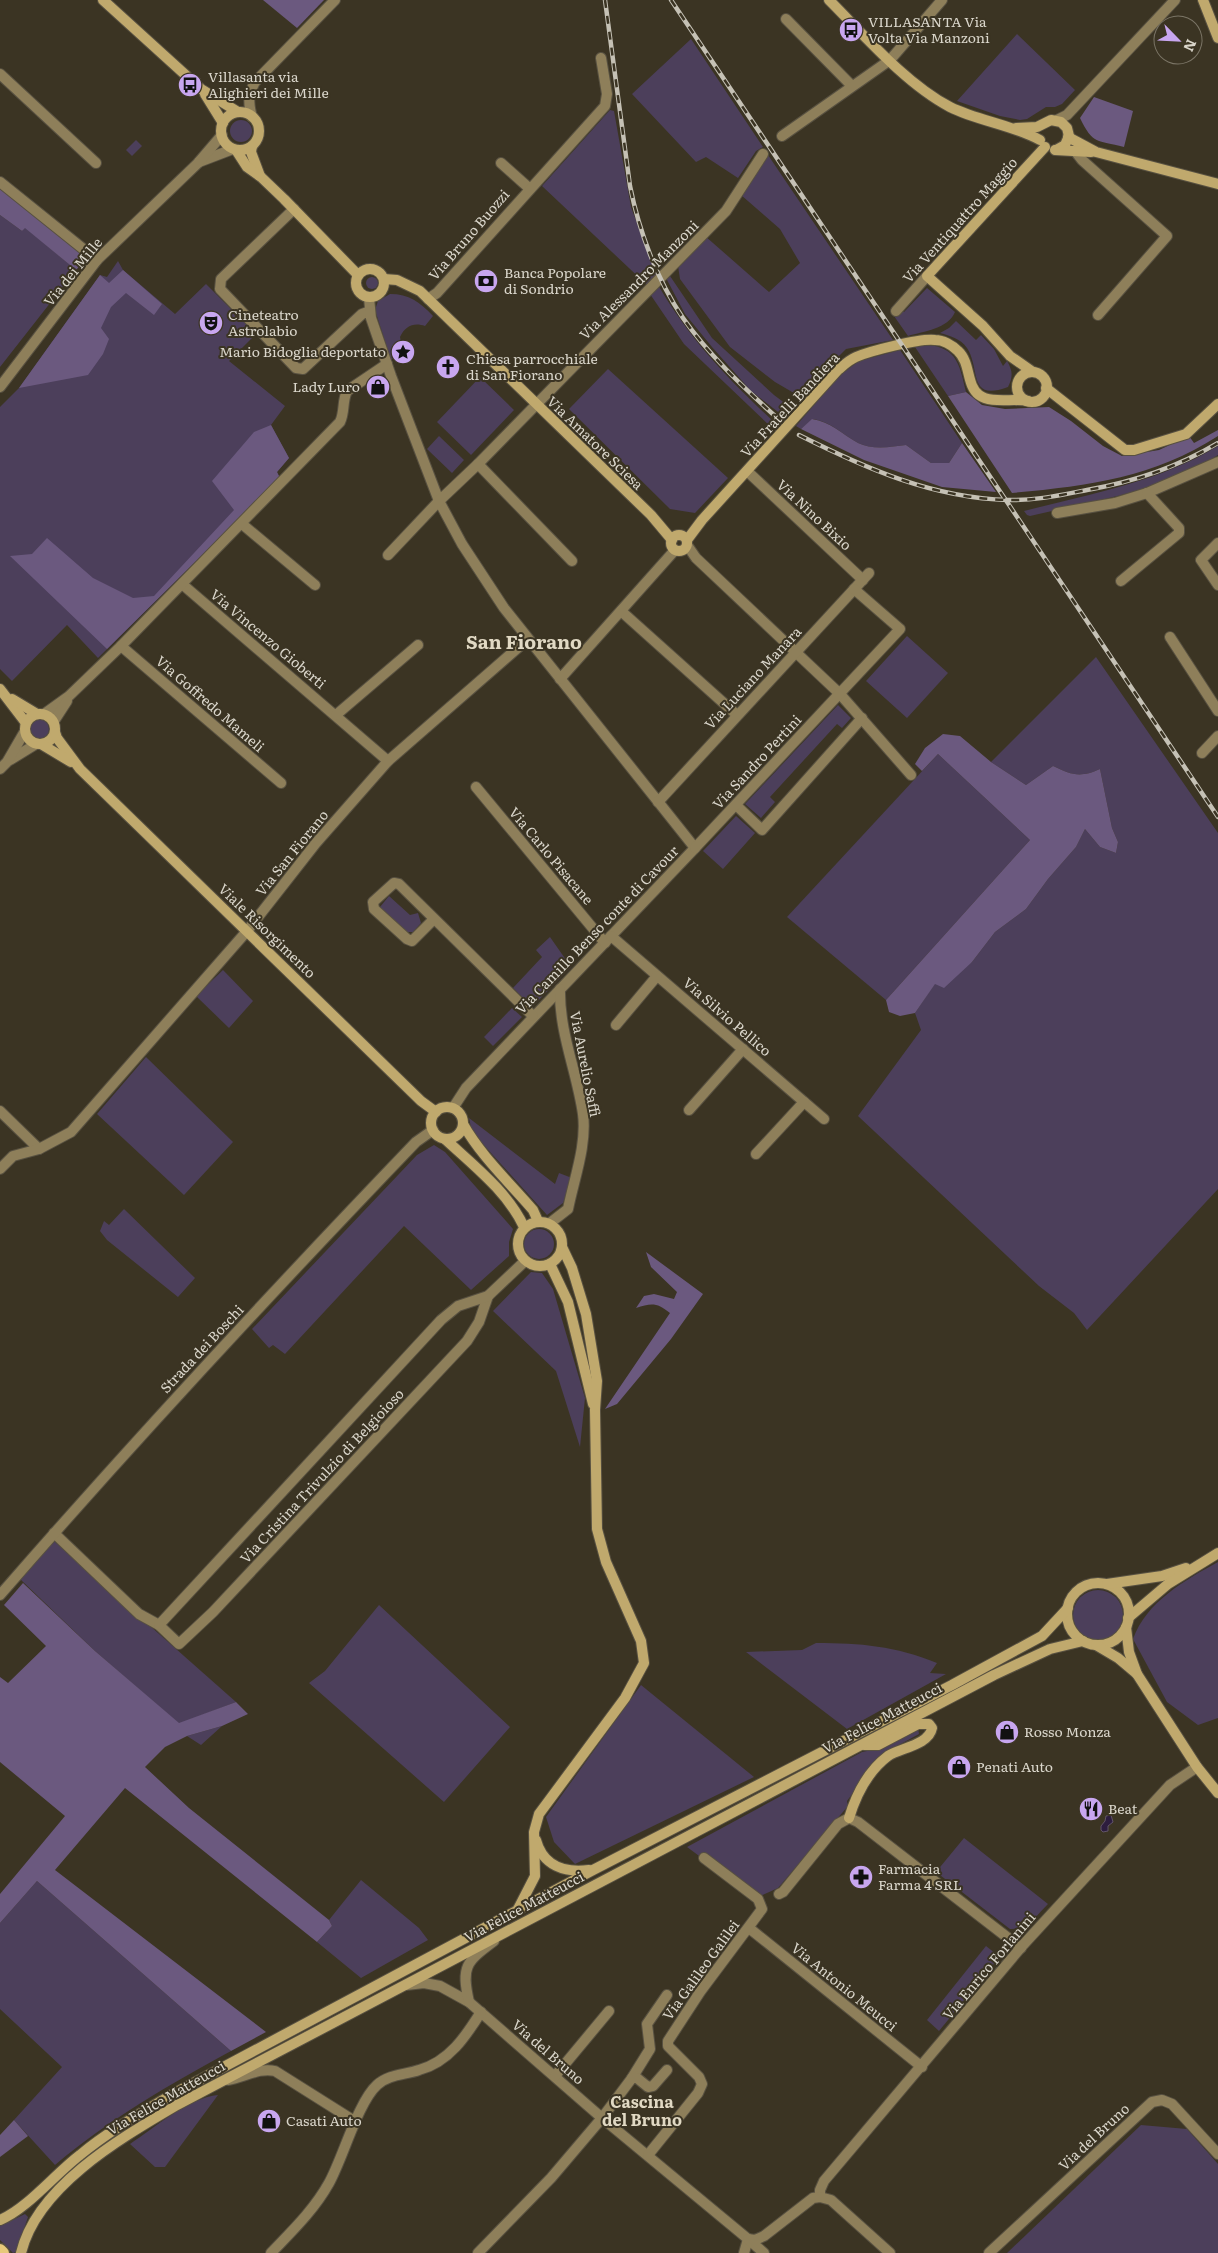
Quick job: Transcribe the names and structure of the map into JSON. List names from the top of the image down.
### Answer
{
  "streets": {
    "street": [
      "Via Ventiquattro Maggio",
      "Via Bruno Buozzi",
      "Via dei Mille",
      "Via Alessandro Manzoni",
      "Via Fratelli Bandiera",
      "Via Amatore Sciesa",
      "Via Nino Bixio",
      "Via Vincenzo Gioberti",
      "Via Luciano Manara",
      "Via Goffredo Mameli",
      "Via Sandro Pertini",
      "Via San Fiorano",
      "Via Carlo Pisacane",
      "Via Camillo Benso conte di Cavour",
      "Viale Risorgimento",
      "Via Silvio Pellico",
      "Via Aurelio Saffi",
      "Strada dei Boschi",
      "Via Cristina Trivulzio di Belgioioso",
      "Via Felice Matteucci",
      "Via Enrico Forlanini",
      "Via Galileo Galilei",
      "Via Antonio Meucci",
      "Via del Bruno"
    ]
  },
  "crossings": [
    ["Via Bruno Buozzi", "Via Amatore Sciesa"],
    ["Via Alessandro Manzoni", "Via Amatore Sciesa"],
    ["Via Alessandro Manzoni", "Via Camillo Benso conte di Cavour"],
    ["Via Fratelli Bandiera", "Via Amatore Sciesa"],
    ["Via Fratelli Bandiera", "Via Nino Bixio"],
    ["Via Fratelli Bandiera", "Via Camillo Benso conte di Cavour"],
    ["Via Amatore Sciesa", "Via Luciano Manara"],
    ["Via Amatore Sciesa", "Via Sandro Pertini"],
    ["Via Amatore Sciesa", "Via Camillo Benso conte di Cavour"],
    ["Via Nino Bixio", "Via Luciano Manara"],
    ["Via Vincenzo Gioberti", "Via San Fiorano"],
    ["Via Luciano Manara", "Via Sandro Pertini"],
    ["Via Luciano Manara", "Via Camillo Benso conte di Cavour"],
    ["Via Sandro Pertini", "Via Camillo Benso conte di Cavour"],
    ["Via San Fiorano", "Via Camillo Benso conte di Cavour"],
    ["Via San Fiorano", "Viale Risorgimento"],
    ["Via Carlo Pisacane", "Via Camillo Benso conte di Cavour"],
    ["Via Carlo Pisacane", "Via Silvio Pellico"],
    ["Via Camillo Benso conte di Cavour", "Viale Risorgimento"],
    ["Via Camillo Benso conte di Cavour", "Via Silvio Pellico"],
    ["Via Camillo Benso conte di Cavour", "Via Aurelio Saffi"],
    ["Via Camillo Benso conte di Cavour", "Strada dei Boschi"],
    ["Viale Risorgimento", "Strada dei Boschi"],
    ["Via Aurelio Saffi", "Via Cristina Trivulzio di Belgioioso"],
    ["Strada dei Boschi", "Via Cristina Trivulzio di Belgioioso"],
    ["Via Felice Matteucci", "Via del Bruno"],
    ["Via Enrico Forlanini", "Via Antonio Meucci"],
    ["Via Galileo Galilei", "Via Antonio Meucci"],
    ["Via Galileo Galilei", "Via del Bruno"]
  ],
  "districts": ["San Fiorano", "Cascina del Bruno"],
  "places": {
    "bus stop": ["VILLASANTA Via Volta Via Manzoni", "Villasanta via Alighieri dei Mille"],
    "bank": ["Banca Popolare di Sondrio"],
    "theatre": ["Cineteatro Astrolabio"],
    "place": ["Mario Bidoglia deportato"],
    "church": ["Chiesa parrocchiale di San Fiorano"],
    "shop": [
      "Lady Luro",
      "Rosso Monza",
      "Penati Auto",
      "Casati Auto"
    ],
    "restaurant": ["Beat"],
    "pharmacy": ["Farmacia Farma 4 SRL"]
  },
  "north": "bottom right"
}
